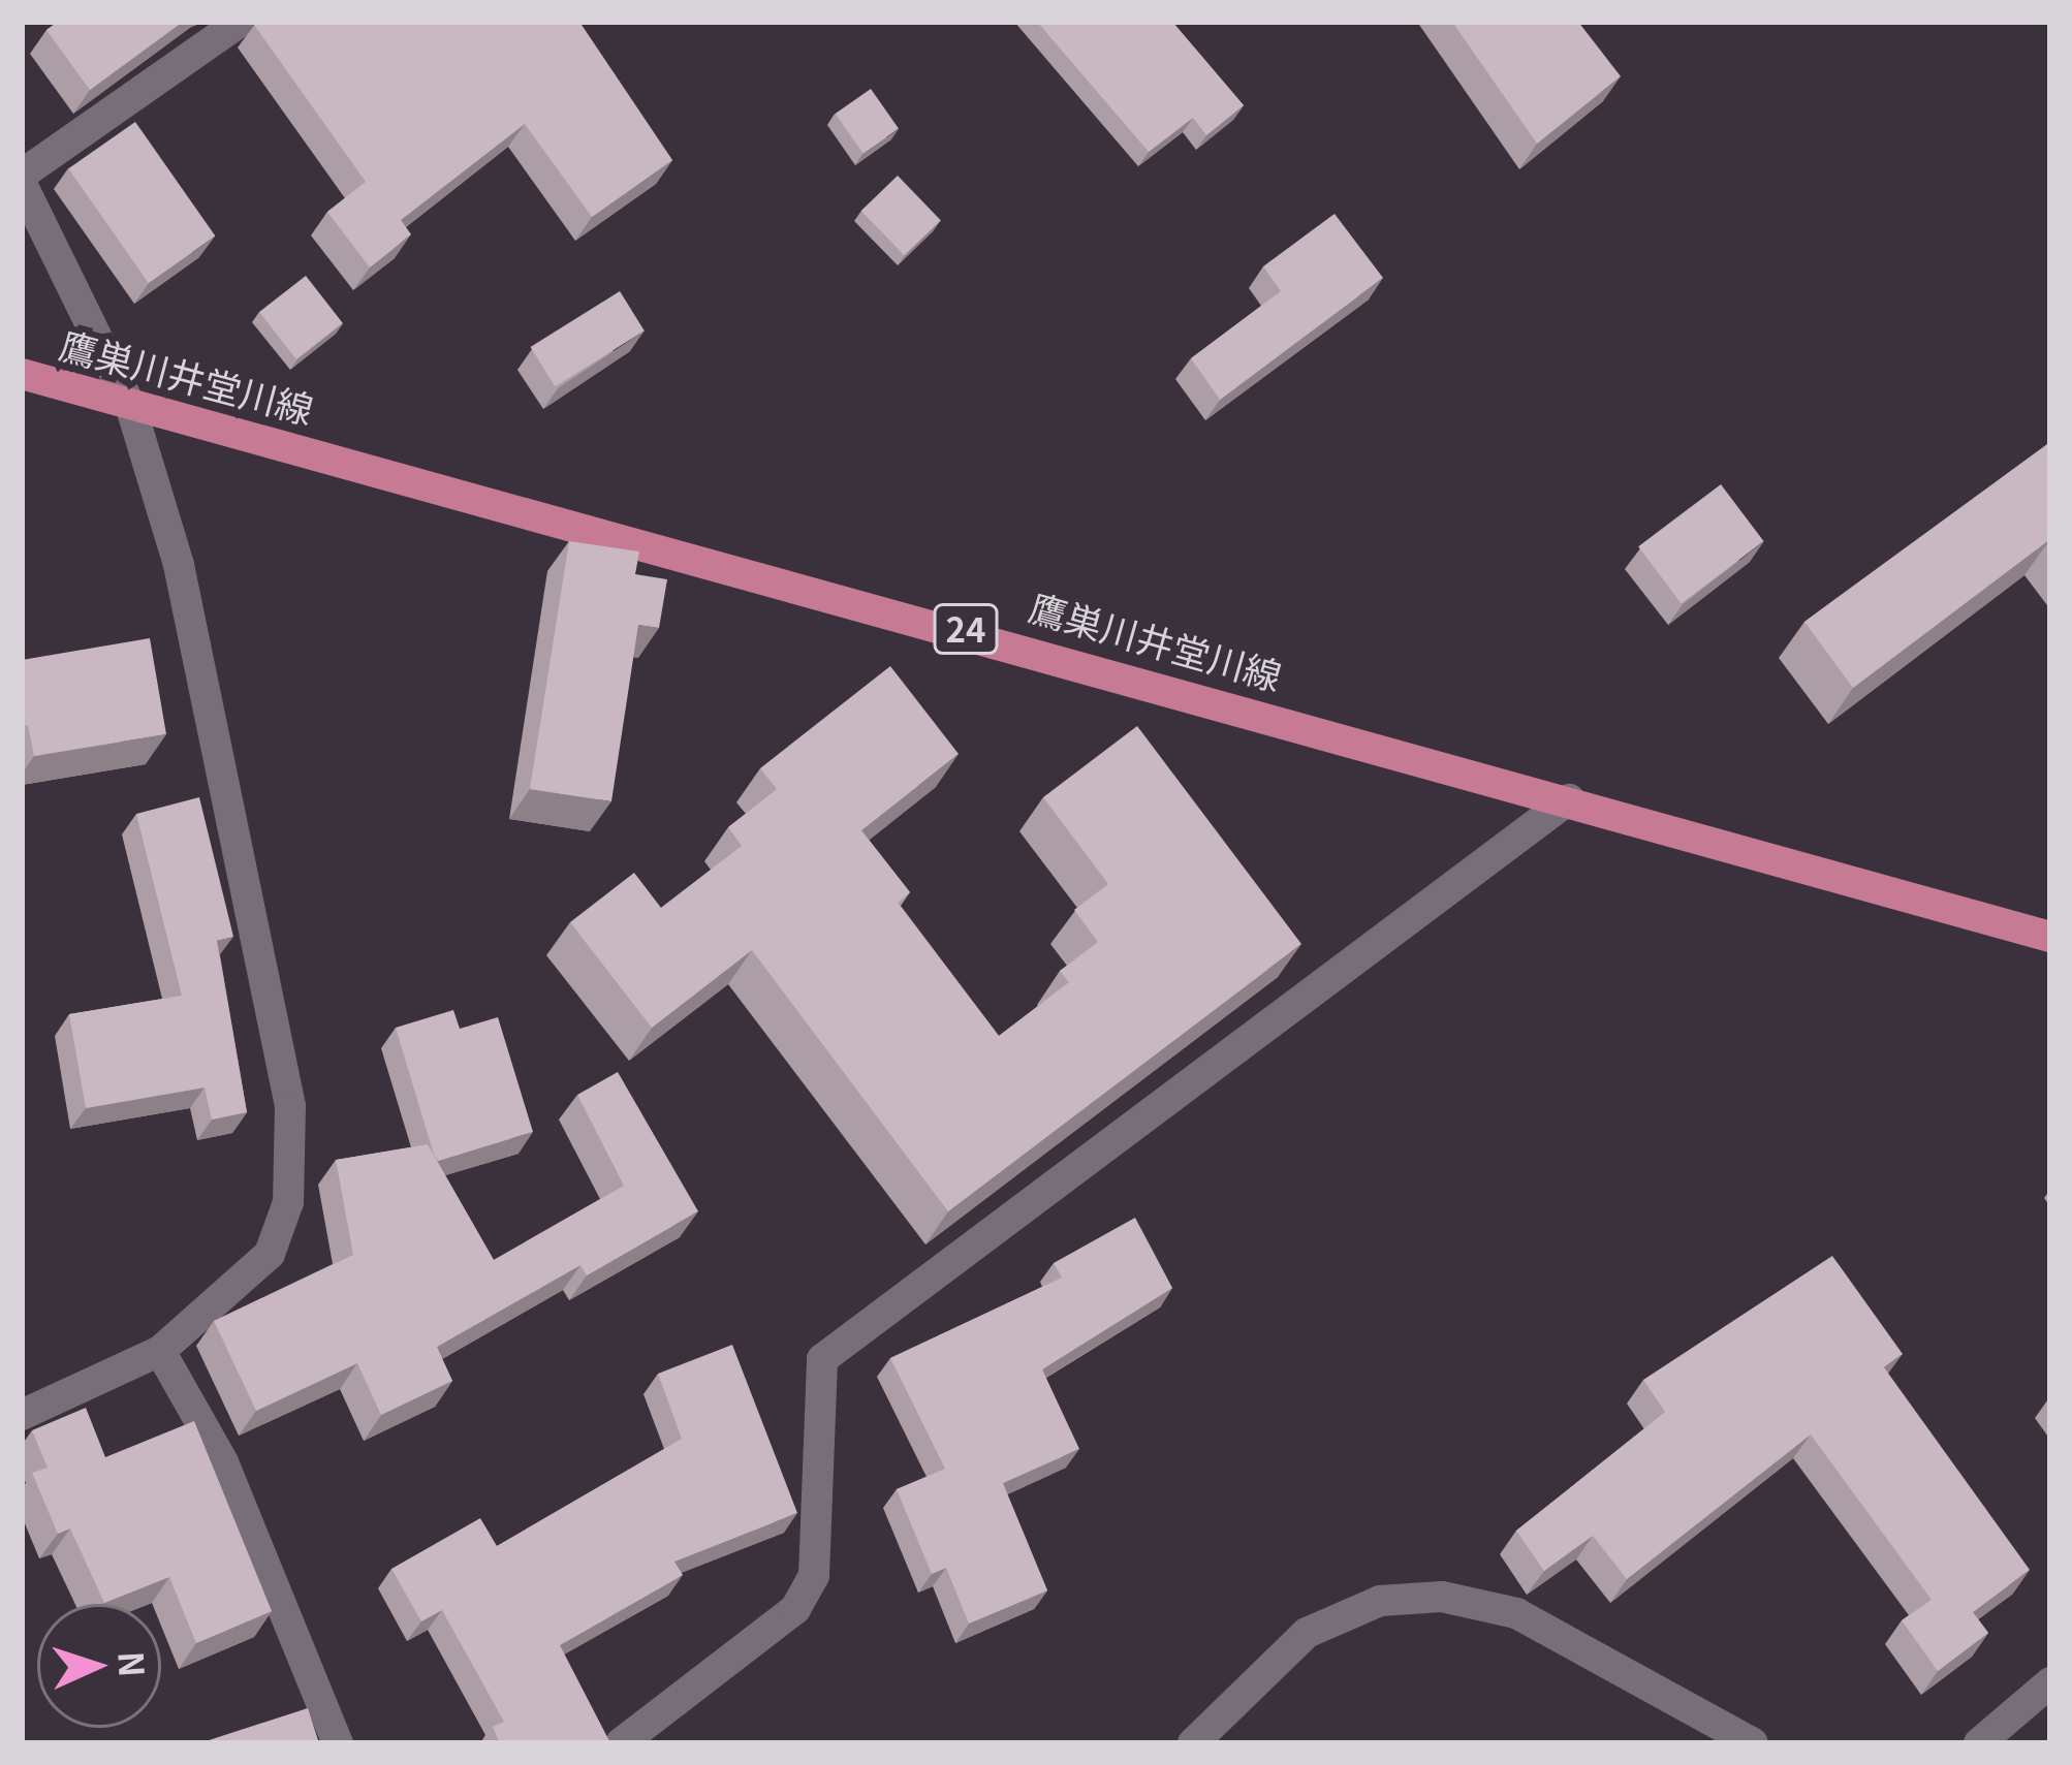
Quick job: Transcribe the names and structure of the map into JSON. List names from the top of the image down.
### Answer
{
  "streets": {
    "main road": ["鷹巣川井堂川線", "24"]
  },
  "north": "right"
}
